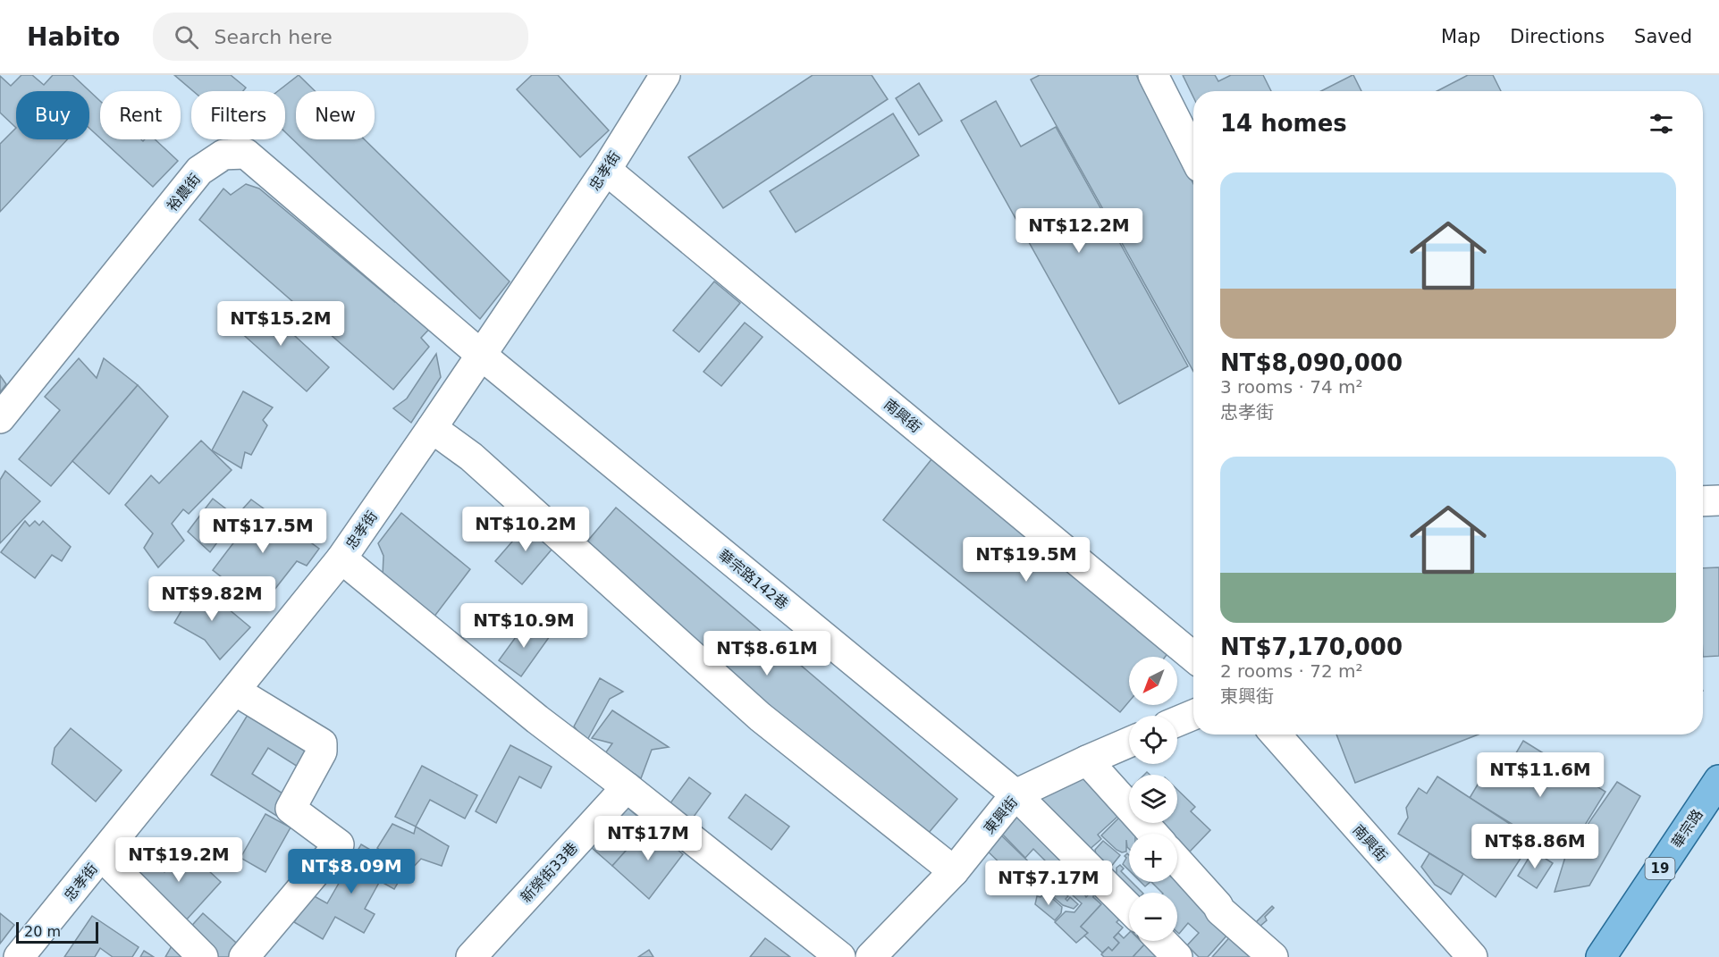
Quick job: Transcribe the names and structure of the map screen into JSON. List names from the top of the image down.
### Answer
{
  "streets": {
    "main road": ["華宗路", "19"],
    "street": [
      "忠孝街",
      "裕農街",
      "南興街",
      "華宗路142巷",
      "東興街",
      "新榮街33巷"
    ]
  },
  "crossings": [
    ["忠孝街", "裕農街"],
    ["忠孝街", "南興街"],
    ["忠孝街", "華宗路142巷"],
    ["裕農街", "華宗路142巷"],
    ["華宗路142巷", "東興街"]
  ],
  "scale_bar": "20 m",
  "north": "bottom left",
  "page": {
    "header": "Habito",
    "search": "Search here",
    "nav": ["Map", "Directions", "Saved"],
    "chip": [
      "Buy",
      "Rent",
      "Filters",
      "New"
    ],
    "heading": "14 homes",
    "list": [
      {
        "name": "NT$8,090,000",
        "note": "3 rooms · 74 m² · 忠孝街"
      },
      {
        "name": "NT$7,170,000",
        "note": "2 rooms · 72 m² · 東興街"
      }
    ],
    "price": [
      "NT$12.2M",
      "NT$15.2M",
      "NT$10.2M",
      "NT$17.5M",
      "NT$19.5M",
      "NT$9.82M",
      "NT$10.9M",
      "NT$8.61M",
      "NT$11.6M",
      "NT$17M",
      "NT$8.86M",
      "NT$19.2M",
      "NT$8.09M",
      "NT$7.17M"
    ],
    "map_buttons": ["+", "−"],
    "scale": "20 m"
  }
}
